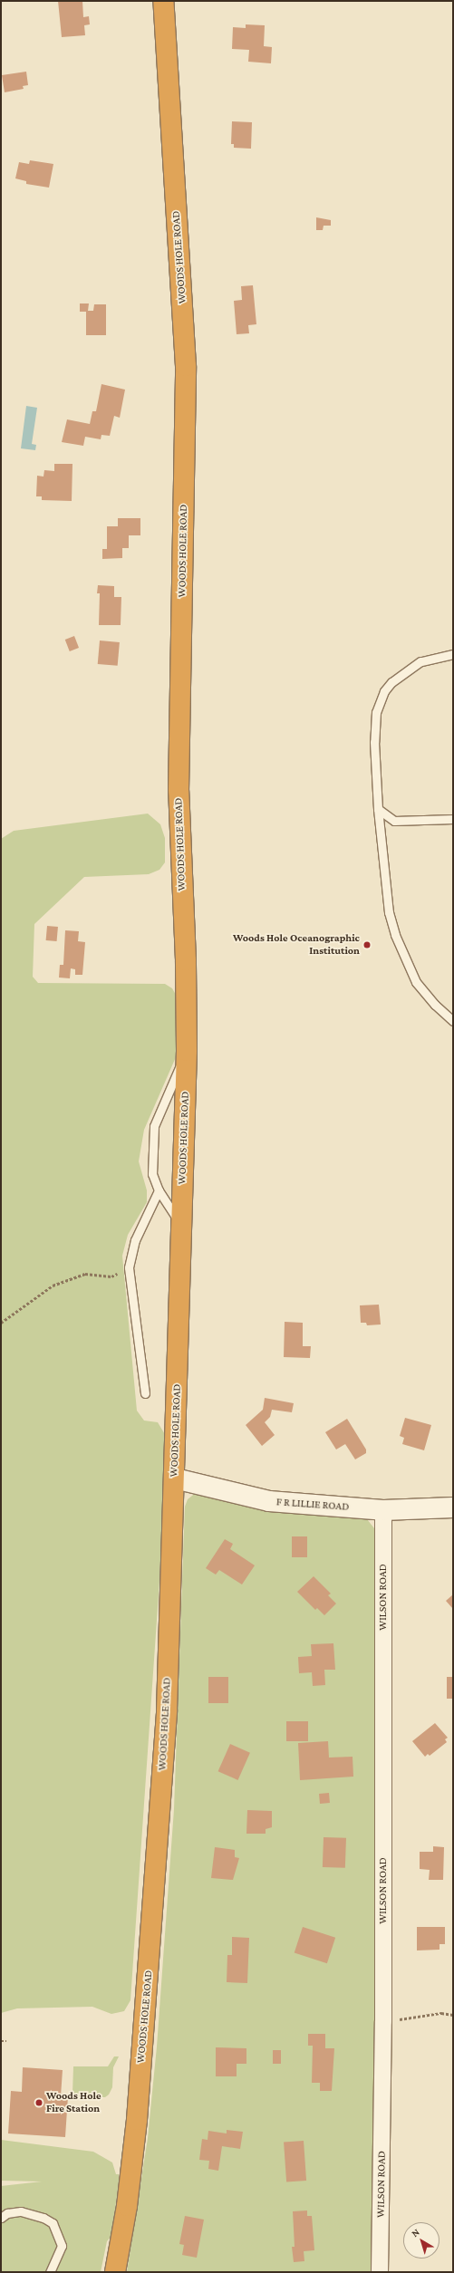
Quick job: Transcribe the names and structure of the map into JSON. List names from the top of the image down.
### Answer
{
  "streets": {
    "highway": ["WOODS HOLE ROAD"],
    "street": ["F R LILLIE ROAD", "WILSON ROAD"]
  },
  "crossings": [
    ["WOODS HOLE ROAD", "F R LILLIE ROAD"],
    ["F R LILLIE ROAD", "WILSON ROAD"]
  ],
  "places": ["Woods Hole Oceanographic Institution", "Woods Hole Fire Station"],
  "north": "top left"
}
